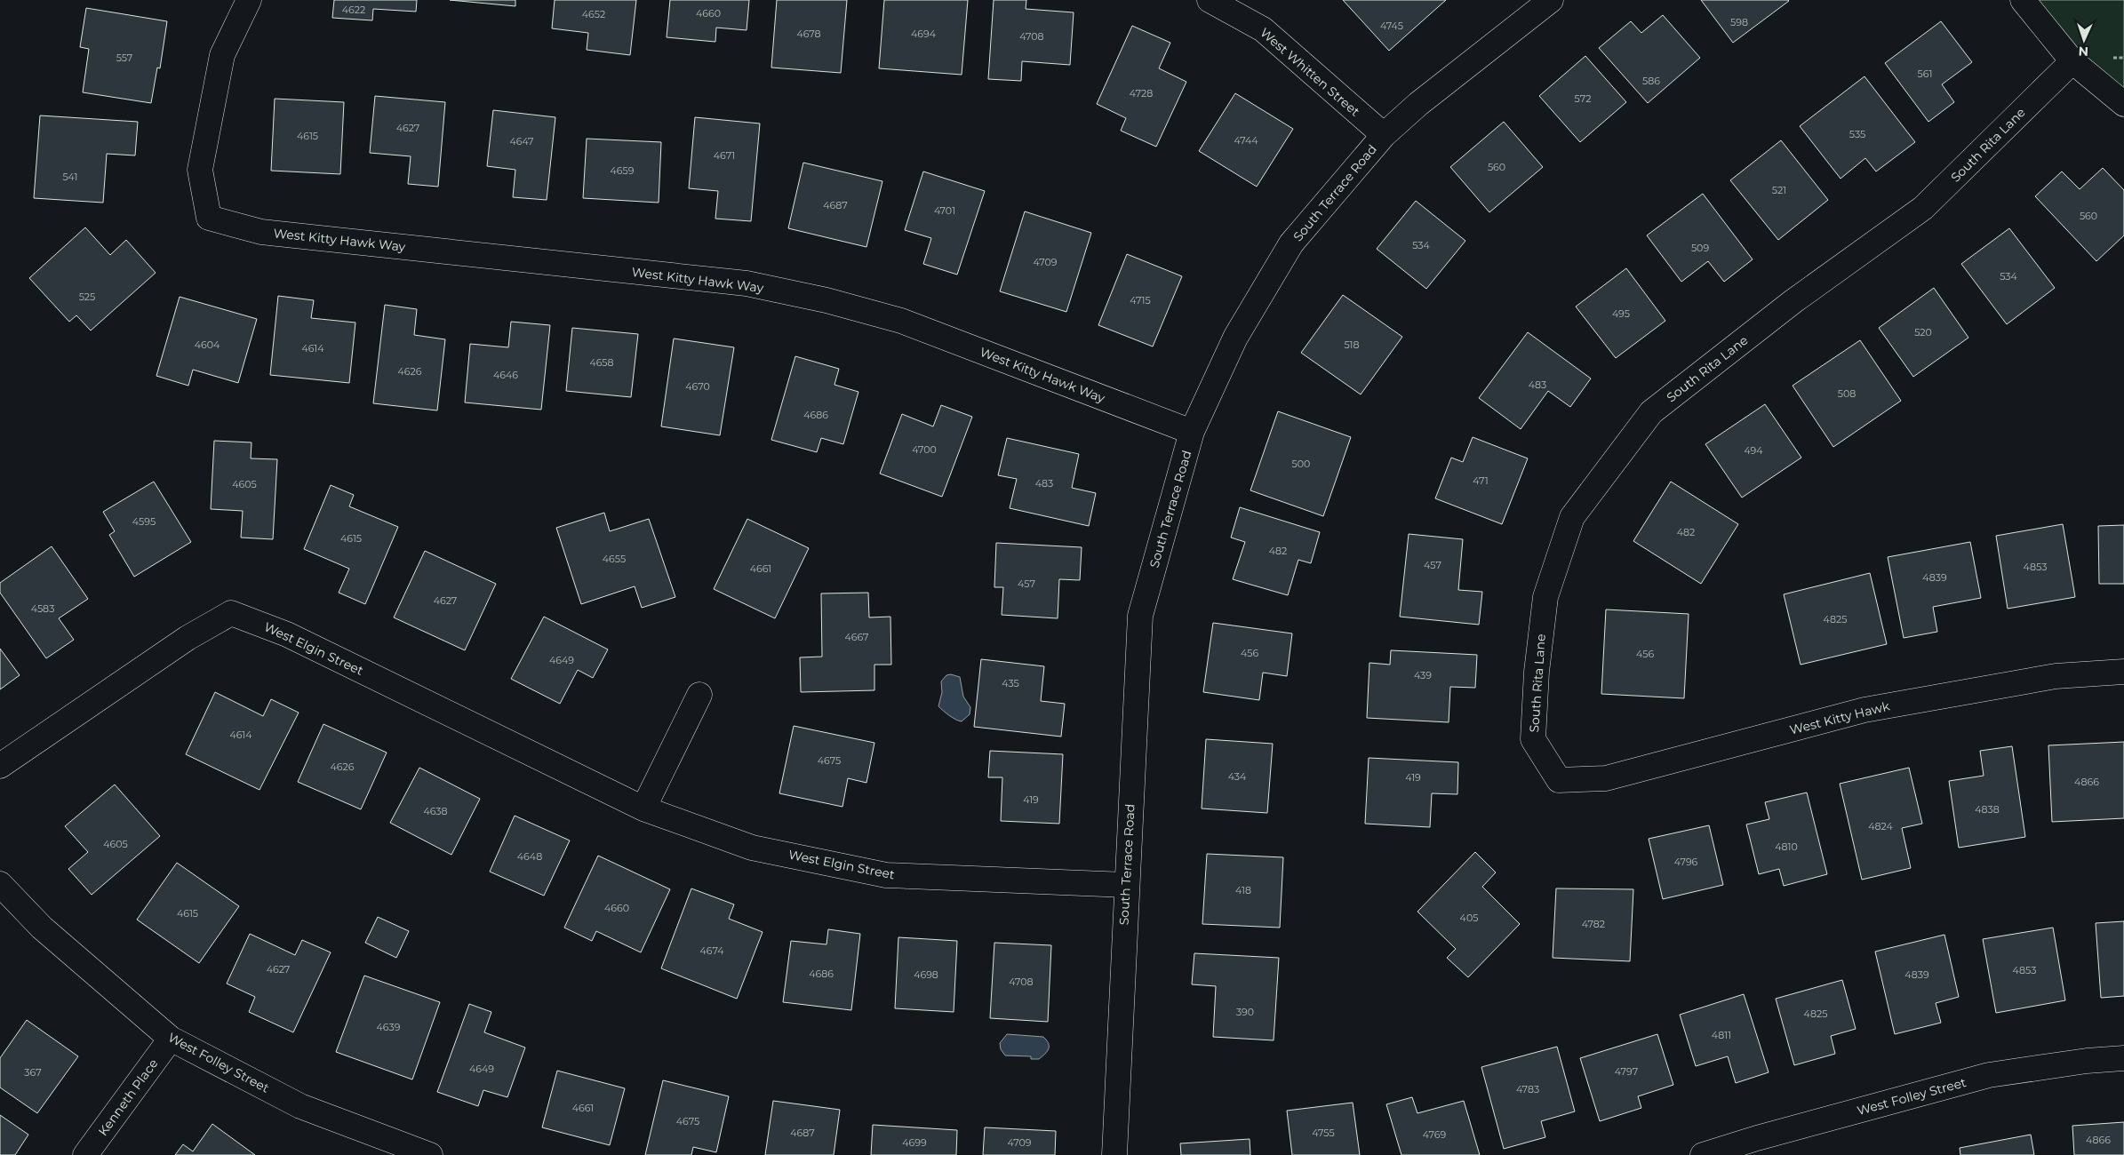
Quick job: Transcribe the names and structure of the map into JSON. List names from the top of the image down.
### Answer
{
  "streets": {
    "street": [
      "West Whitten Street",
      "South Rita Lane",
      "South Terrace Road",
      "West Kitty Hawk Way",
      "West Elgin Street",
      "West Kitty Hawk",
      "West Folley Street",
      "Kenneth Place"
    ]
  },
  "crossings": [
    ["West Whitten Street", "South Terrace Road"],
    ["South Rita Lane", "West Kitty Hawk"],
    ["South Terrace Road", "West Kitty Hawk Way"],
    ["South Terrace Road", "West Elgin Street"],
    ["West Folley Street", "Kenneth Place"]
  ],
  "house_numbers": [
    "4622",
    "4660",
    "4652",
    "598",
    "4745",
    "4678",
    "4694",
    "4708",
    "557",
    "561",
    "586",
    "4728",
    "572",
    "4627",
    "535",
    "4615",
    "4744",
    "4647",
    "4671",
    "560",
    "4659",
    "541",
    "521",
    "4687",
    "4701",
    "560",
    "534",
    "509",
    "4709",
    "534",
    "525",
    "4715",
    "495",
    "520",
    "4604",
    "518",
    "4614",
    "4658",
    "4626",
    "4646",
    "483",
    "4670",
    "508",
    "4686",
    "4700",
    "494",
    "500",
    "471",
    "483",
    "4605",
    "4595",
    "482",
    "4615",
    "482",
    "4655",
    "457",
    "4853",
    "4661",
    "4839",
    "457",
    "4627",
    "4583",
    "4825",
    "4667",
    "456",
    "456",
    "4649",
    "439",
    "435",
    "4614",
    "4675",
    "4626",
    "434",
    "419",
    "4866",
    "419",
    "4838",
    "4638",
    "4824",
    "4605",
    "4810",
    "4648",
    "4796",
    "418",
    "4660",
    "4615",
    "405",
    "4782",
    "4674",
    "4627",
    "4853",
    "4686",
    "4698",
    "4839",
    "4708",
    "390",
    "4825",
    "4639",
    "4811",
    "4649",
    "4797",
    "367",
    "4783",
    "4661",
    "4675",
    "4687",
    "4755",
    "4769",
    "4866",
    "4699",
    "4709"
  ],
  "north": "bottom"
}
